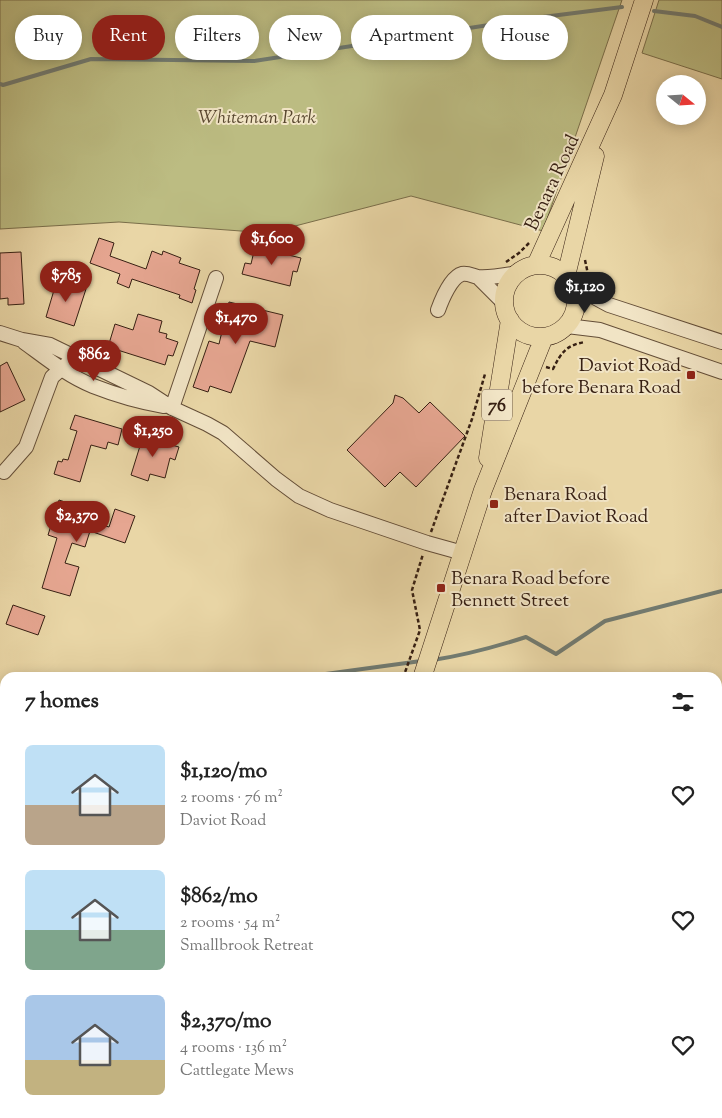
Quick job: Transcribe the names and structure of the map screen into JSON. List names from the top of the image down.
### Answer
{
  "streets": {
    "main road": ["Benara Road", "76"]
  },
  "crossings": [
    ["Benara Road", "76"]
  ],
  "parks": ["Whiteman Park"],
  "places": {
    "transit": ["Daviot Road before Benara Road", "Benara Road after Daviot Road", "Benara Road before Bennett Street"]
  },
  "north": "right",
  "page": {
    "chip": [
      "Buy",
      "Rent",
      "Filters",
      "New",
      "Apartment",
      "House"
    ],
    "price": [
      "$1,600",
      "$785",
      "$1,120",
      "$1,470",
      "$862",
      "$1,250",
      "$2,370"
    ],
    "heading": "7 homes",
    "list": [
      {
        "name": "$1,120/mo",
        "note": "2 rooms · 76 m² · Daviot Road"
      },
      {
        "name": "$862/mo",
        "note": "2 rooms · 54 m² · Smallbrook Retreat"
      },
      {
        "name": "$2,370/mo",
        "note": "4 rooms · 136 m² · Cattlegate Mews"
      }
    ]
  }
}
